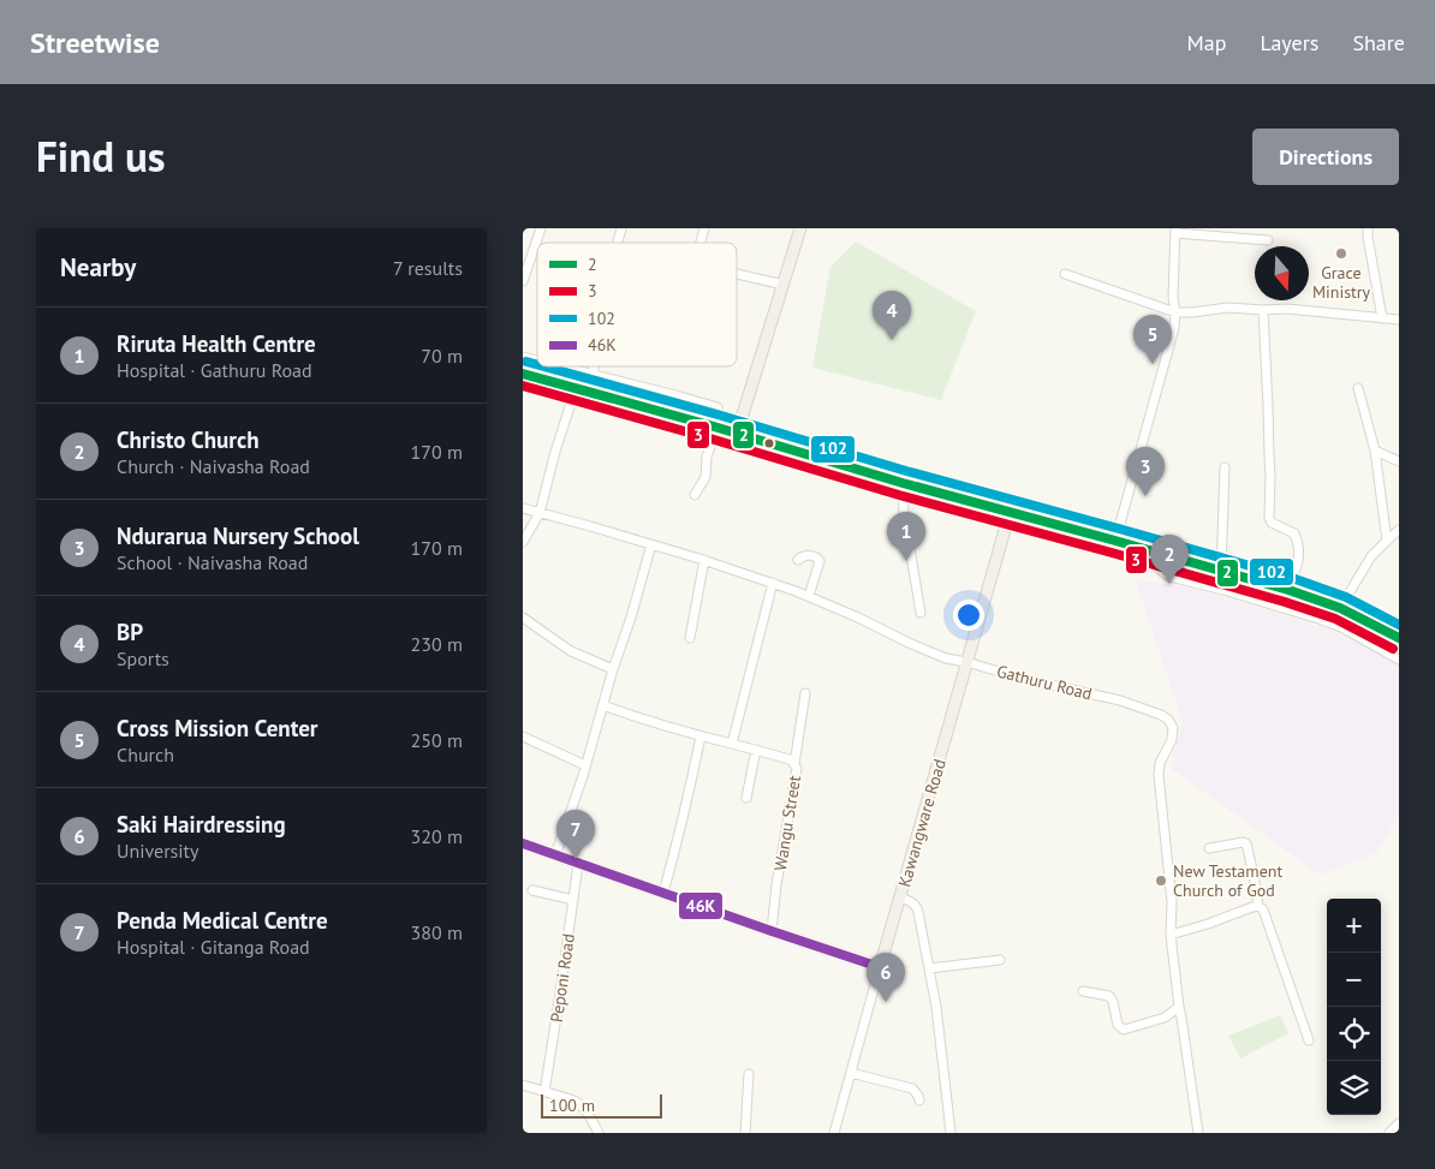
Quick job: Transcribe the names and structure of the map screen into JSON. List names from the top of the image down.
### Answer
{
  "streets": {
    "main road": ["Kawangware Road"],
    "street": ["Gathuru Road", "Wangu Street", "Peponi Road"]
  },
  "crossings": [
    ["Gathuru Road", "Kawangware Road"]
  ],
  "places": ["Grace Ministry", "New Testament Church of God"],
  "lines": [
    "transit line 102",
    "transit line 2",
    "transit line 3",
    "transit line 46K"
  ],
  "legend": [
    "2",
    "3",
    "102",
    "46K"
  ],
  "scale_bar": "100 m",
  "north": "bottom",
  "page": {
    "header": "Streetwise",
    "nav": ["Map", "Layers", "Share"],
    "title": "Find us",
    "buttons": "Directions",
    "heading": ["Nearby", "7 results"],
    "pins": [
      "4",
      "5",
      "3",
      "1",
      "2",
      "7",
      "6"
    ],
    "list": [
      {
        "mark": "1",
        "name": "Riruta Health Centre",
        "note": "Hospital · Gathuru Road",
        "value": "70 m"
      },
      {
        "mark": "2",
        "name": "Christo Church",
        "note": "Church · Naivasha Road",
        "value": "170 m"
      },
      {
        "mark": "3",
        "name": "Ndurarua Nursery School",
        "note": "School · Naivasha Road",
        "value": "170 m"
      },
      {
        "mark": "4",
        "name": "BP",
        "note": "Sports",
        "value": "230 m"
      },
      {
        "mark": "5",
        "name": "Cross Mission Center",
        "note": "Church",
        "value": "250 m"
      },
      {
        "mark": "6",
        "name": "Saki Hairdressing",
        "note": "University",
        "value": "320 m"
      },
      {
        "mark": "7",
        "name": "Penda Medical Centre",
        "note": "Hospital · Gitanga Road",
        "value": "380 m"
      }
    ],
    "map_buttons": ["+", "−"],
    "scale": "100 m"
  }
}
